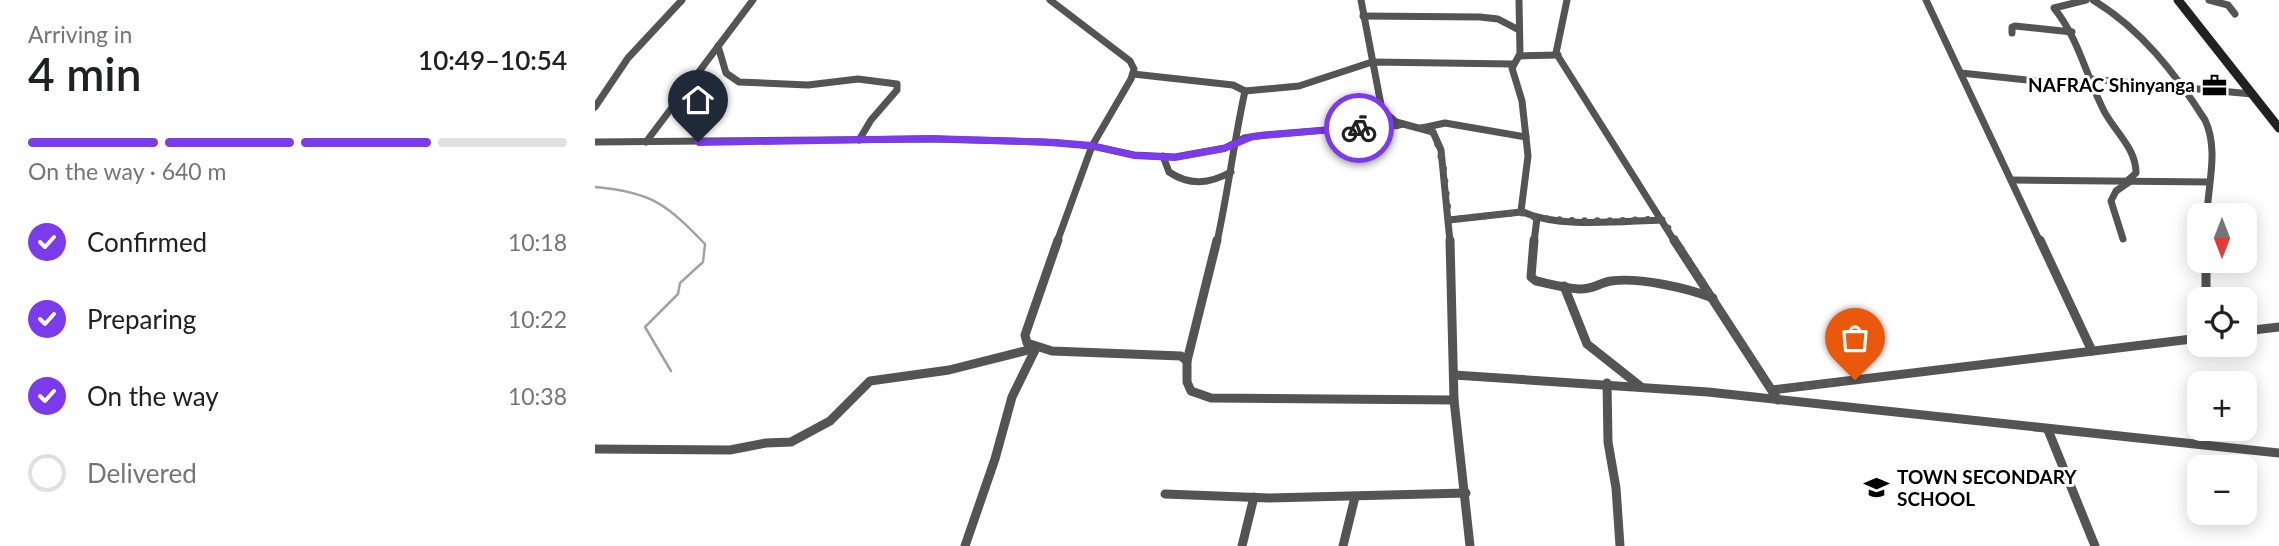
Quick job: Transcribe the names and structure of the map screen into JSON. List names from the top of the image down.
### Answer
{
  "places": {
    "office": ["NAFRAC Shinyanga"],
    "school or university": ["TOWN SECONDARY SCHOOL"]
  },
  "north": "bottom",
  "page": {
    "heading": ["4 min", "Arriving in", "10:49–10:54"],
    "bar": "On the way · 640 m",
    "list": [
      ["Confirmed", "10:18"],
      ["Preparing", "10:22"],
      ["On the way", "10:38"],
      "Delivered"
    ],
    "map_buttons": ["+", "−"]
  }
}
